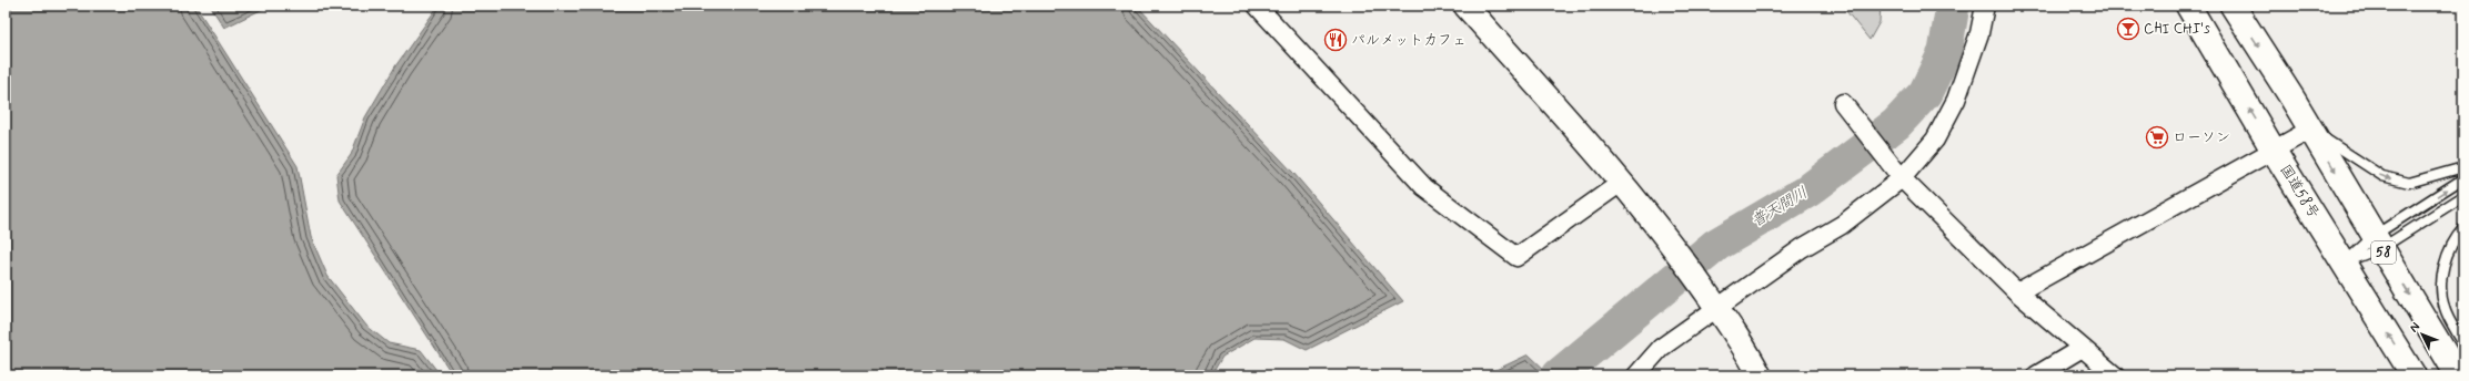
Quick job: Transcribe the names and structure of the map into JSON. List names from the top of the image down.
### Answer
{
  "streets": {
    "highway": ["国道58号", "58"]
  },
  "water": ["普天間川"],
  "places": {
    "bar": ["CHI CHI's"],
    "restaurant": ["パルメットカフェ"],
    "supermarket": ["ローソン"]
  },
  "north": "top left"
}
